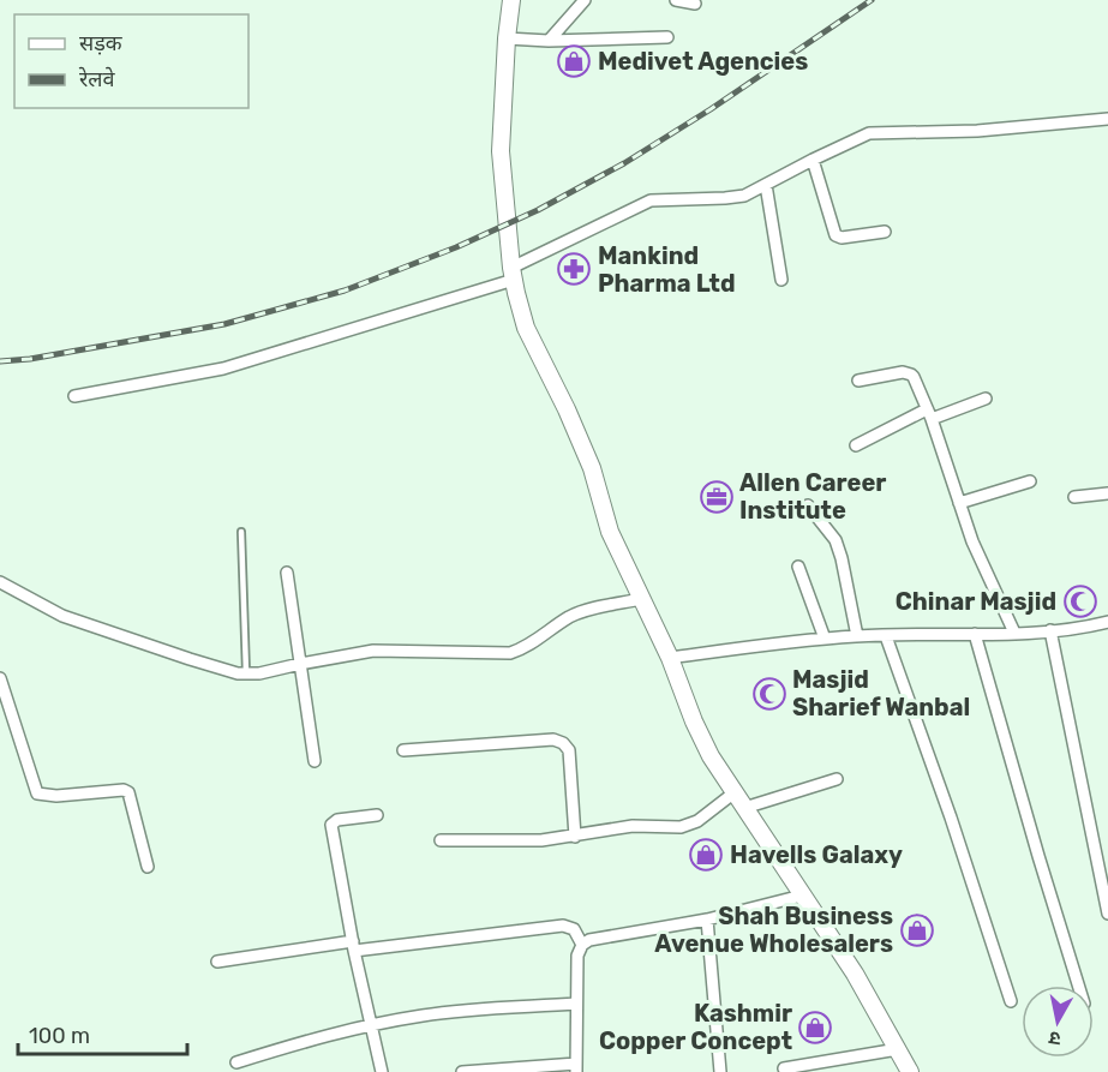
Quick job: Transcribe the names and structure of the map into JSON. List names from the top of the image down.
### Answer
{
  "places": {
    "shop": [
      "Medivet Agencies",
      "Havells Galaxy",
      "Shah Business Avenue Wholesalers",
      "Kashmir Copper Concept"
    ],
    "pharmacy": ["Mankind Pharma Ltd"],
    "office": ["Allen Career Institute"],
    "mosque": ["Chinar Masjid", "Masjid Sharief Wanbal"]
  },
  "legend": ["सड़क", "रेलवे"],
  "scale_bar": "100 m",
  "north": "bottom"
}
